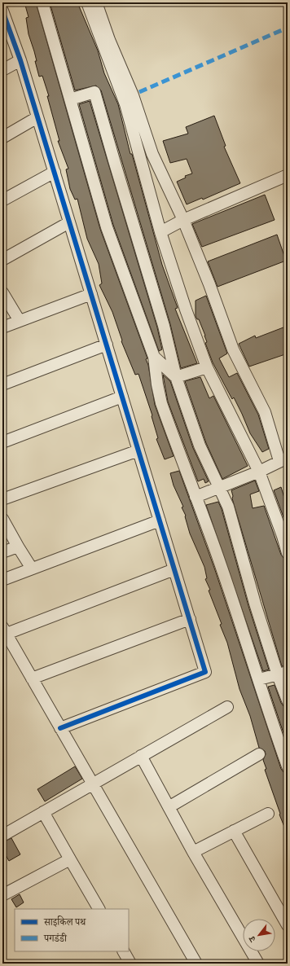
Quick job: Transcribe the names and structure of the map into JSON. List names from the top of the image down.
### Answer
{
  "legend": ["साइकिल पथ", "पगडंडी"],
  "north": "bottom left"
}
